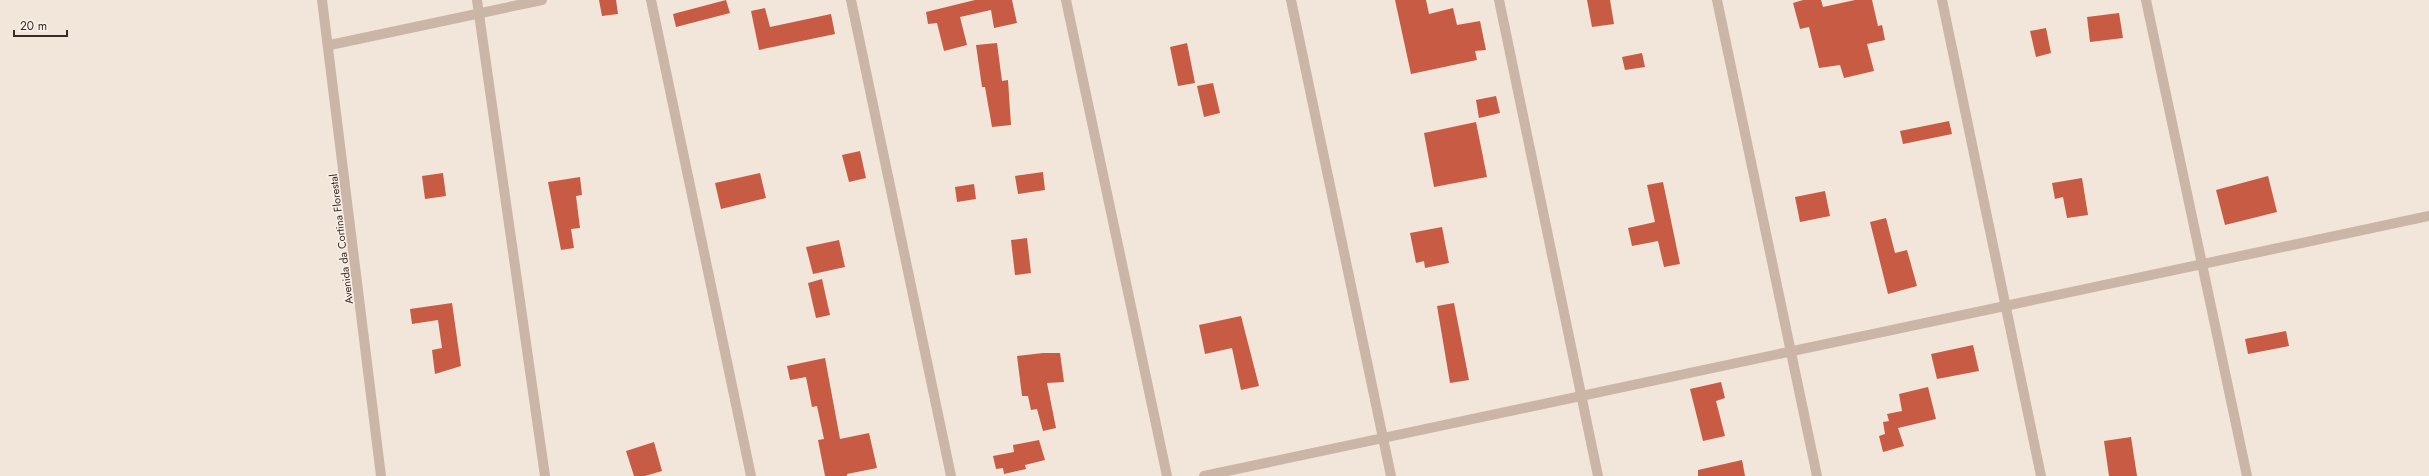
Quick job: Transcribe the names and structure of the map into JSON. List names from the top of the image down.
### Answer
{
  "streets": {
    "street": ["Avenida da Cortina Florestal"]
  },
  "scale_bar": "20 m"
}
